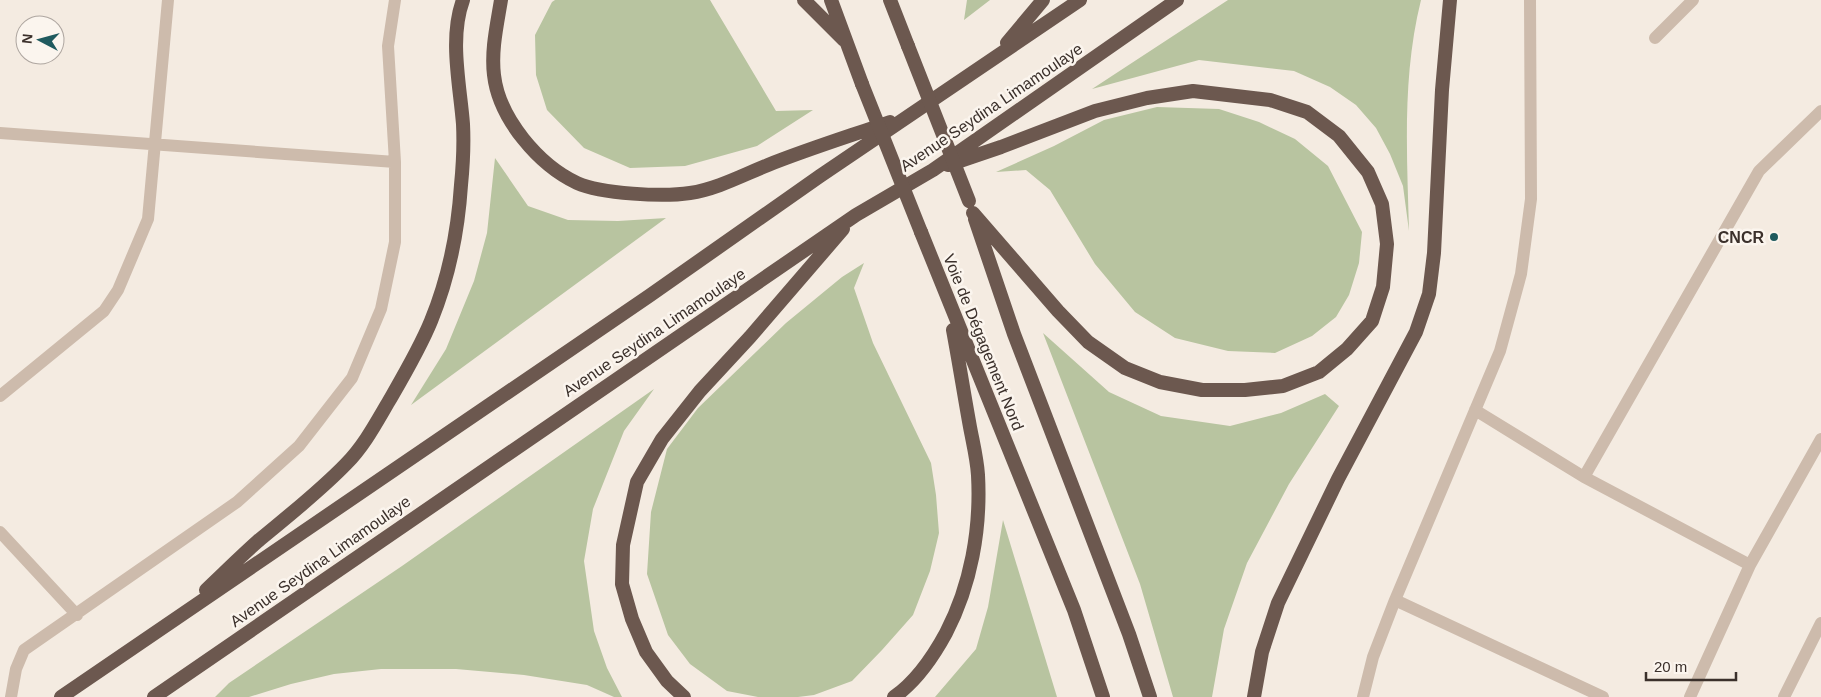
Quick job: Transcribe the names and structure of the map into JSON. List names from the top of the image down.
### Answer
{
  "streets": {
    "highway": ["Avenue Seydina Limamoulaye", "Voie de Dégagement Nord"]
  },
  "places": ["CNCR"],
  "scale_bar": "20 m",
  "north": "left"
}
